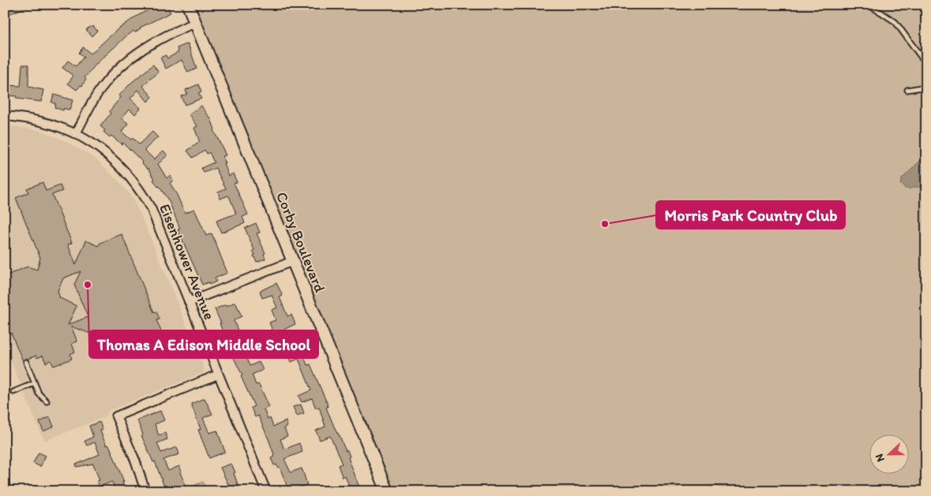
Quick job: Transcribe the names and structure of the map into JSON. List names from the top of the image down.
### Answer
{
  "streets": {
    "street": ["Corby Boulevard", "Eisenhower Avenue"]
  },
  "places": ["Morris Park Country Club", "Thomas A Edison Middle School"],
  "north": "left"
}
